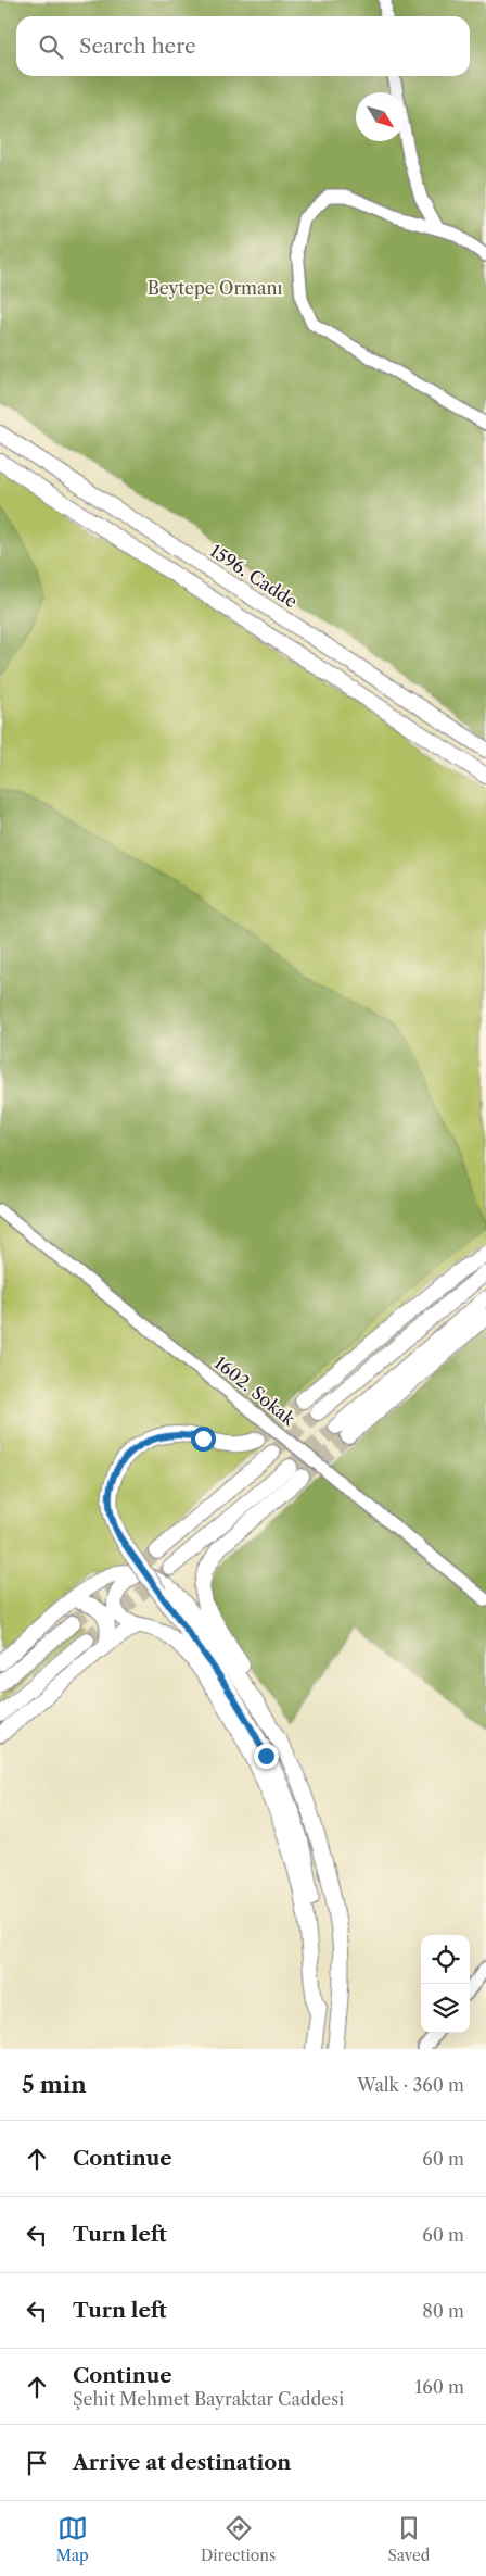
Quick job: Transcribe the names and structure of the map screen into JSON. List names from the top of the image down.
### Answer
{
  "streets": {
    "main road": ["1596. Cadde"],
    "street": ["1602. Sokak"]
  },
  "parks": ["Beytepe Ormanı"],
  "north": "bottom right",
  "page": {
    "search": "Search here",
    "heading": ["5 min", "Walk · 360 m"],
    "list": [
      ["Continue", "60 m"],
      ["Turn left", "60 m"],
      ["Turn left", "80 m"],
      ["Continue", "Şehit Mehmet Bayraktar Caddesi", "160 m"],
      "Arrive at destination"
    ],
    "nav": ["Map", "Directions", "Saved"]
  }
}
